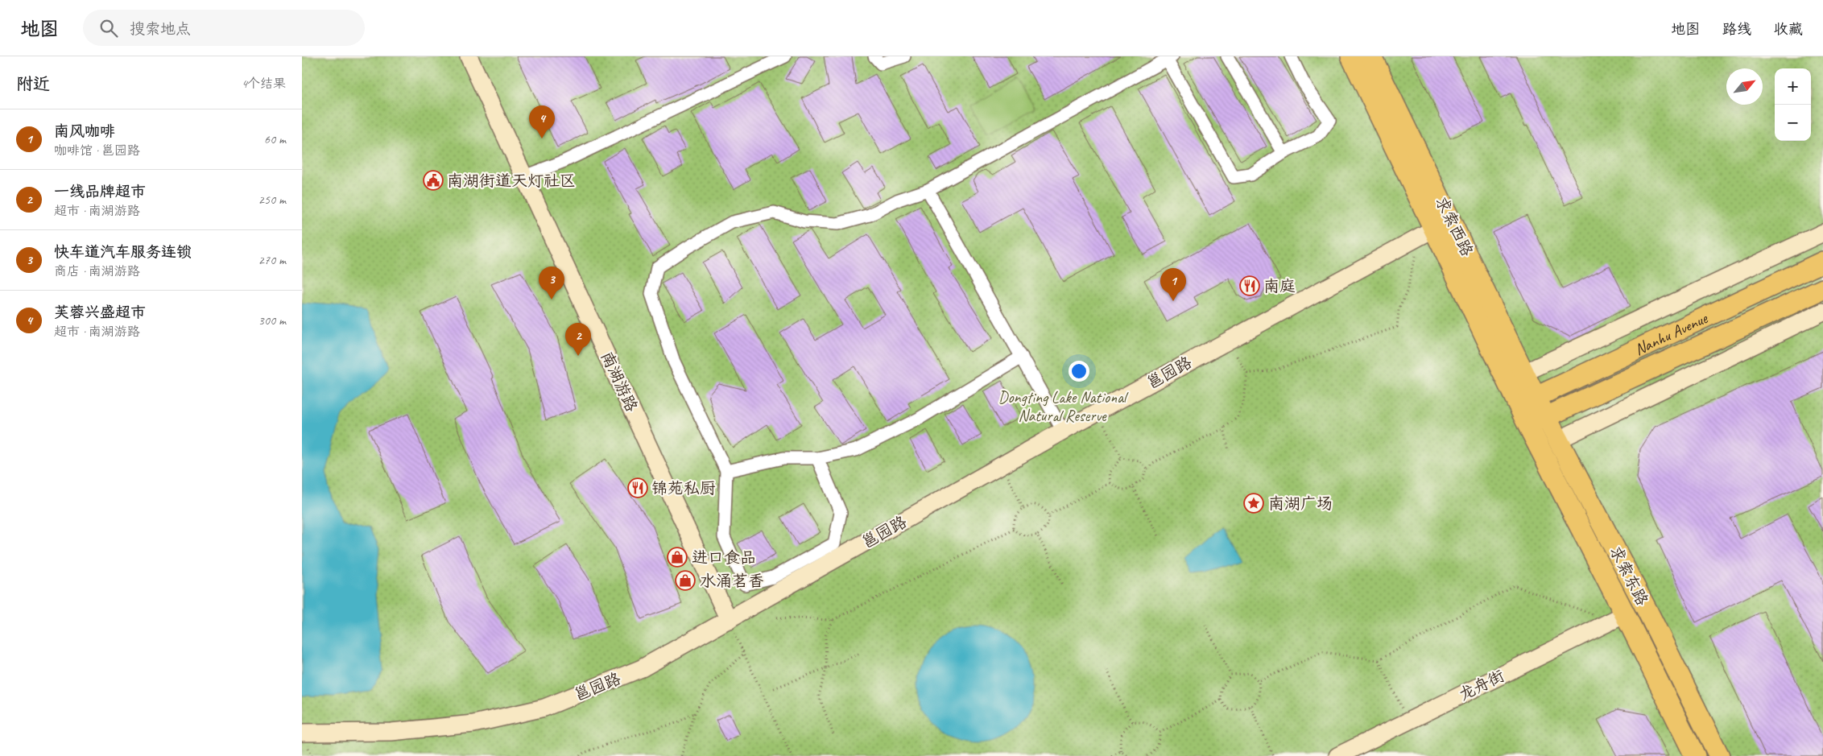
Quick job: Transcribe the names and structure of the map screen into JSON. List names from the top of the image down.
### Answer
{
  "streets": {
    "main road": ["求索西路", "Nanhu Avenue", "求索东路"],
    "street": ["邕园路", "南湖游路", "龙舟街"]
  },
  "crossings": [
    ["求索西路", "Nanhu Avenue"],
    ["求索西路", "邕园路"],
    ["求索西路", "求索东路"],
    ["Nanhu Avenue", "求索东路"],
    ["邕园路", "南湖游路"],
    ["求索东路", "龙舟街"]
  ],
  "parks": ["Dongting Lake National Natural Reserve"],
  "places": {
    "public building": ["南湖街道天灯社区"],
    "restaurant": ["南庭", "锦苑私厨"],
    "place": ["南湖广场"],
    "shop": ["进口食品", "水涌茗香"]
  },
  "north": "top right",
  "page": {
    "header": "地图",
    "search": "搜索地点",
    "nav": ["地图", "路线", "收藏"],
    "heading": ["附近", "4个结果"],
    "map_buttons": ["+", "−"],
    "pins": [
      "4",
      "3",
      "1",
      "2"
    ],
    "list": [
      {
        "mark": "1",
        "name": "南风咖啡",
        "note": "咖啡馆 · 邕园路",
        "value": "60 m"
      },
      {
        "mark": "2",
        "name": "一线品牌超市",
        "note": "超市 · 南湖游路",
        "value": "250 m"
      },
      {
        "mark": "3",
        "name": "快车道汽车服务连锁",
        "note": "商店 · 南湖游路",
        "value": "270 m"
      },
      {
        "mark": "4",
        "name": "芙蓉兴盛超市",
        "note": "超市 · 南湖游路",
        "value": "300 m"
      }
    ]
  }
}
